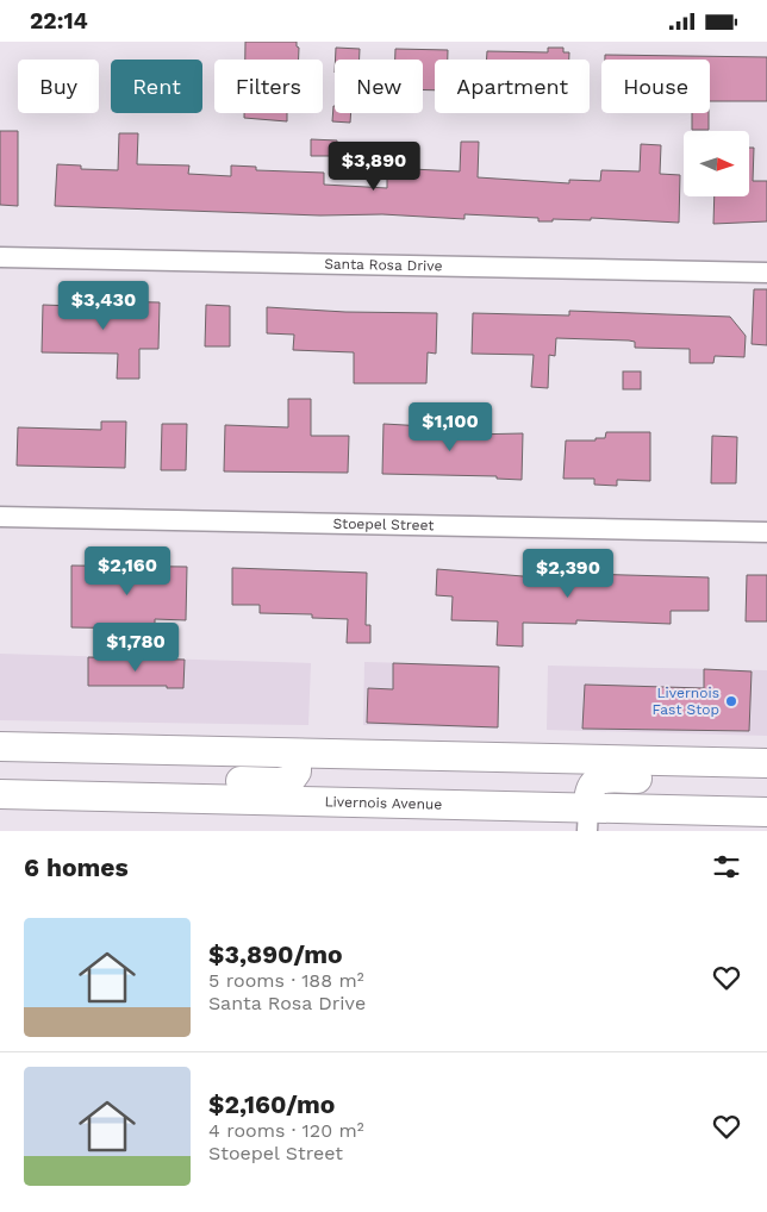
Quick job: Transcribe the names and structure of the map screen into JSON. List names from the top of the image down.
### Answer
{
  "streets": {
    "main road": ["Livernois Avenue"],
    "street": ["Santa Rosa Drive", "Stoepel Street"]
  },
  "places": ["Livernois Fast Stop"],
  "north": "right",
  "page": {
    "status": "22:14",
    "chip": [
      "Buy",
      "Rent",
      "Filters",
      "New",
      "Apartment",
      "House"
    ],
    "price": [
      "$3,890",
      "$3,430",
      "$1,100",
      "$2,160",
      "$2,390",
      "$1,780"
    ],
    "heading": "6 homes",
    "list": [
      {
        "name": "$3,890/mo",
        "note": "5 rooms · 188 m² · Santa Rosa Drive"
      },
      {
        "name": "$2,160/mo",
        "note": "4 rooms · 120 m² · Stoepel Street"
      }
    ]
  }
}
